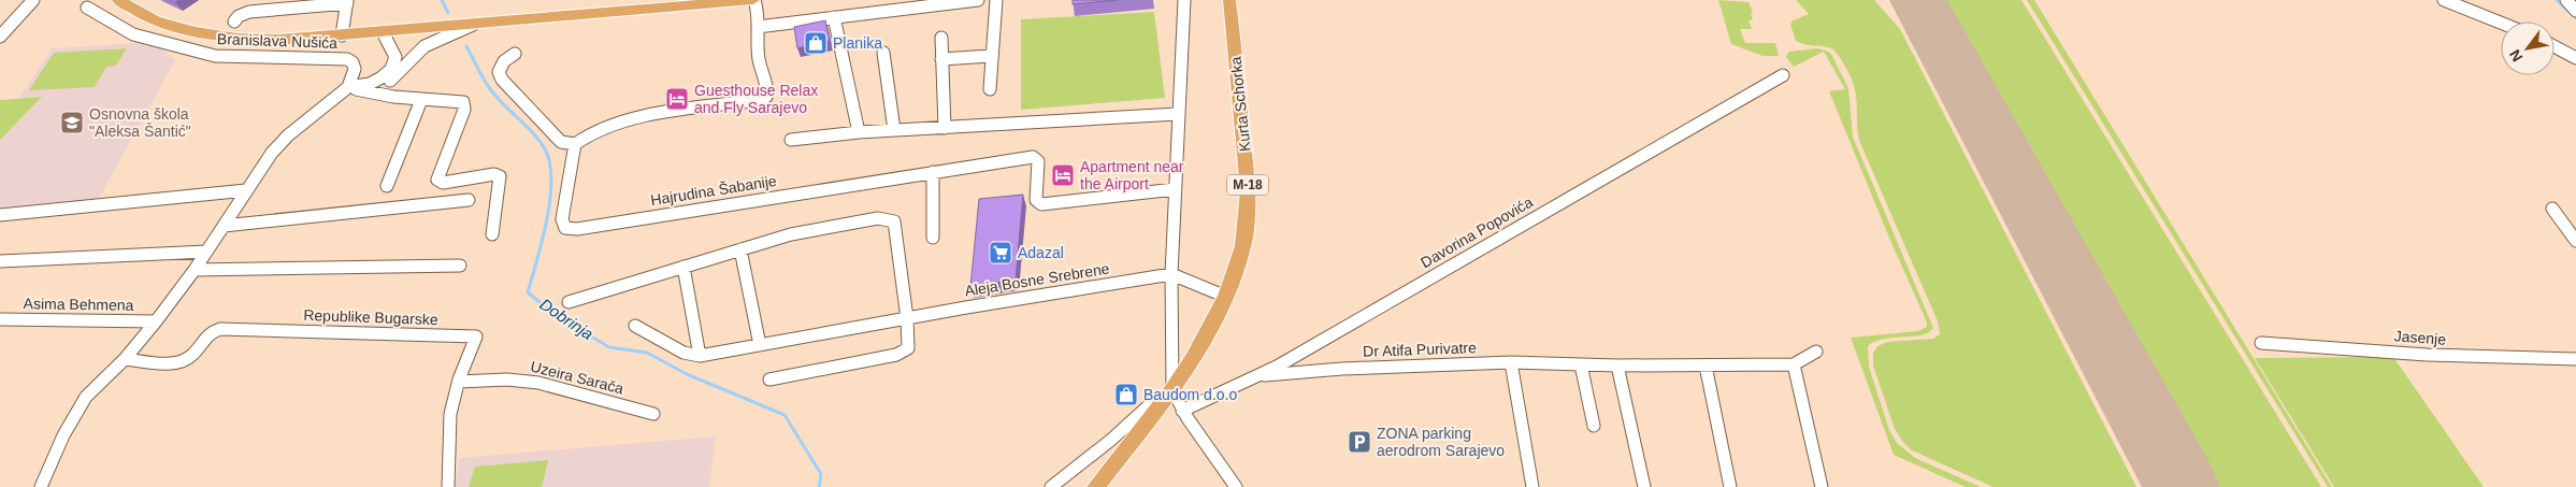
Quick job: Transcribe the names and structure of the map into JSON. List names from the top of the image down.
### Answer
{
  "streets": {
    "main road": ["Kurta Schorka", "M-18"],
    "street": [
      "Branislava Nušića",
      "Hajrudina Šabanije",
      "Davorina Popovića",
      "Aleja Bosne Srebrene",
      "Asima Behmena",
      "Republike Bugarske",
      "Jasenje",
      "Dr Atifa Purivatre",
      "Uzeira Sarača"
    ]
  },
  "crossings": [
    ["Davorina Popovića", "Dr Atifa Purivatre"],
    ["Republike Bugarske", "Uzeira Sarača"]
  ],
  "water": ["Dobrinja"],
  "places": {
    "shop": ["Planika", "Baudom d.o.o"],
    "hotel": ["Guesthouse Relax and Fly Sarajevo", "Apartment near the Airport"],
    "school or university": ["Osnovna škola \"Aleksa Šantić\""],
    "supermarket": ["Adazal"],
    "parking": ["ZONA parking aerodrom Sarajevo"]
  },
  "north": "bottom left"
}
